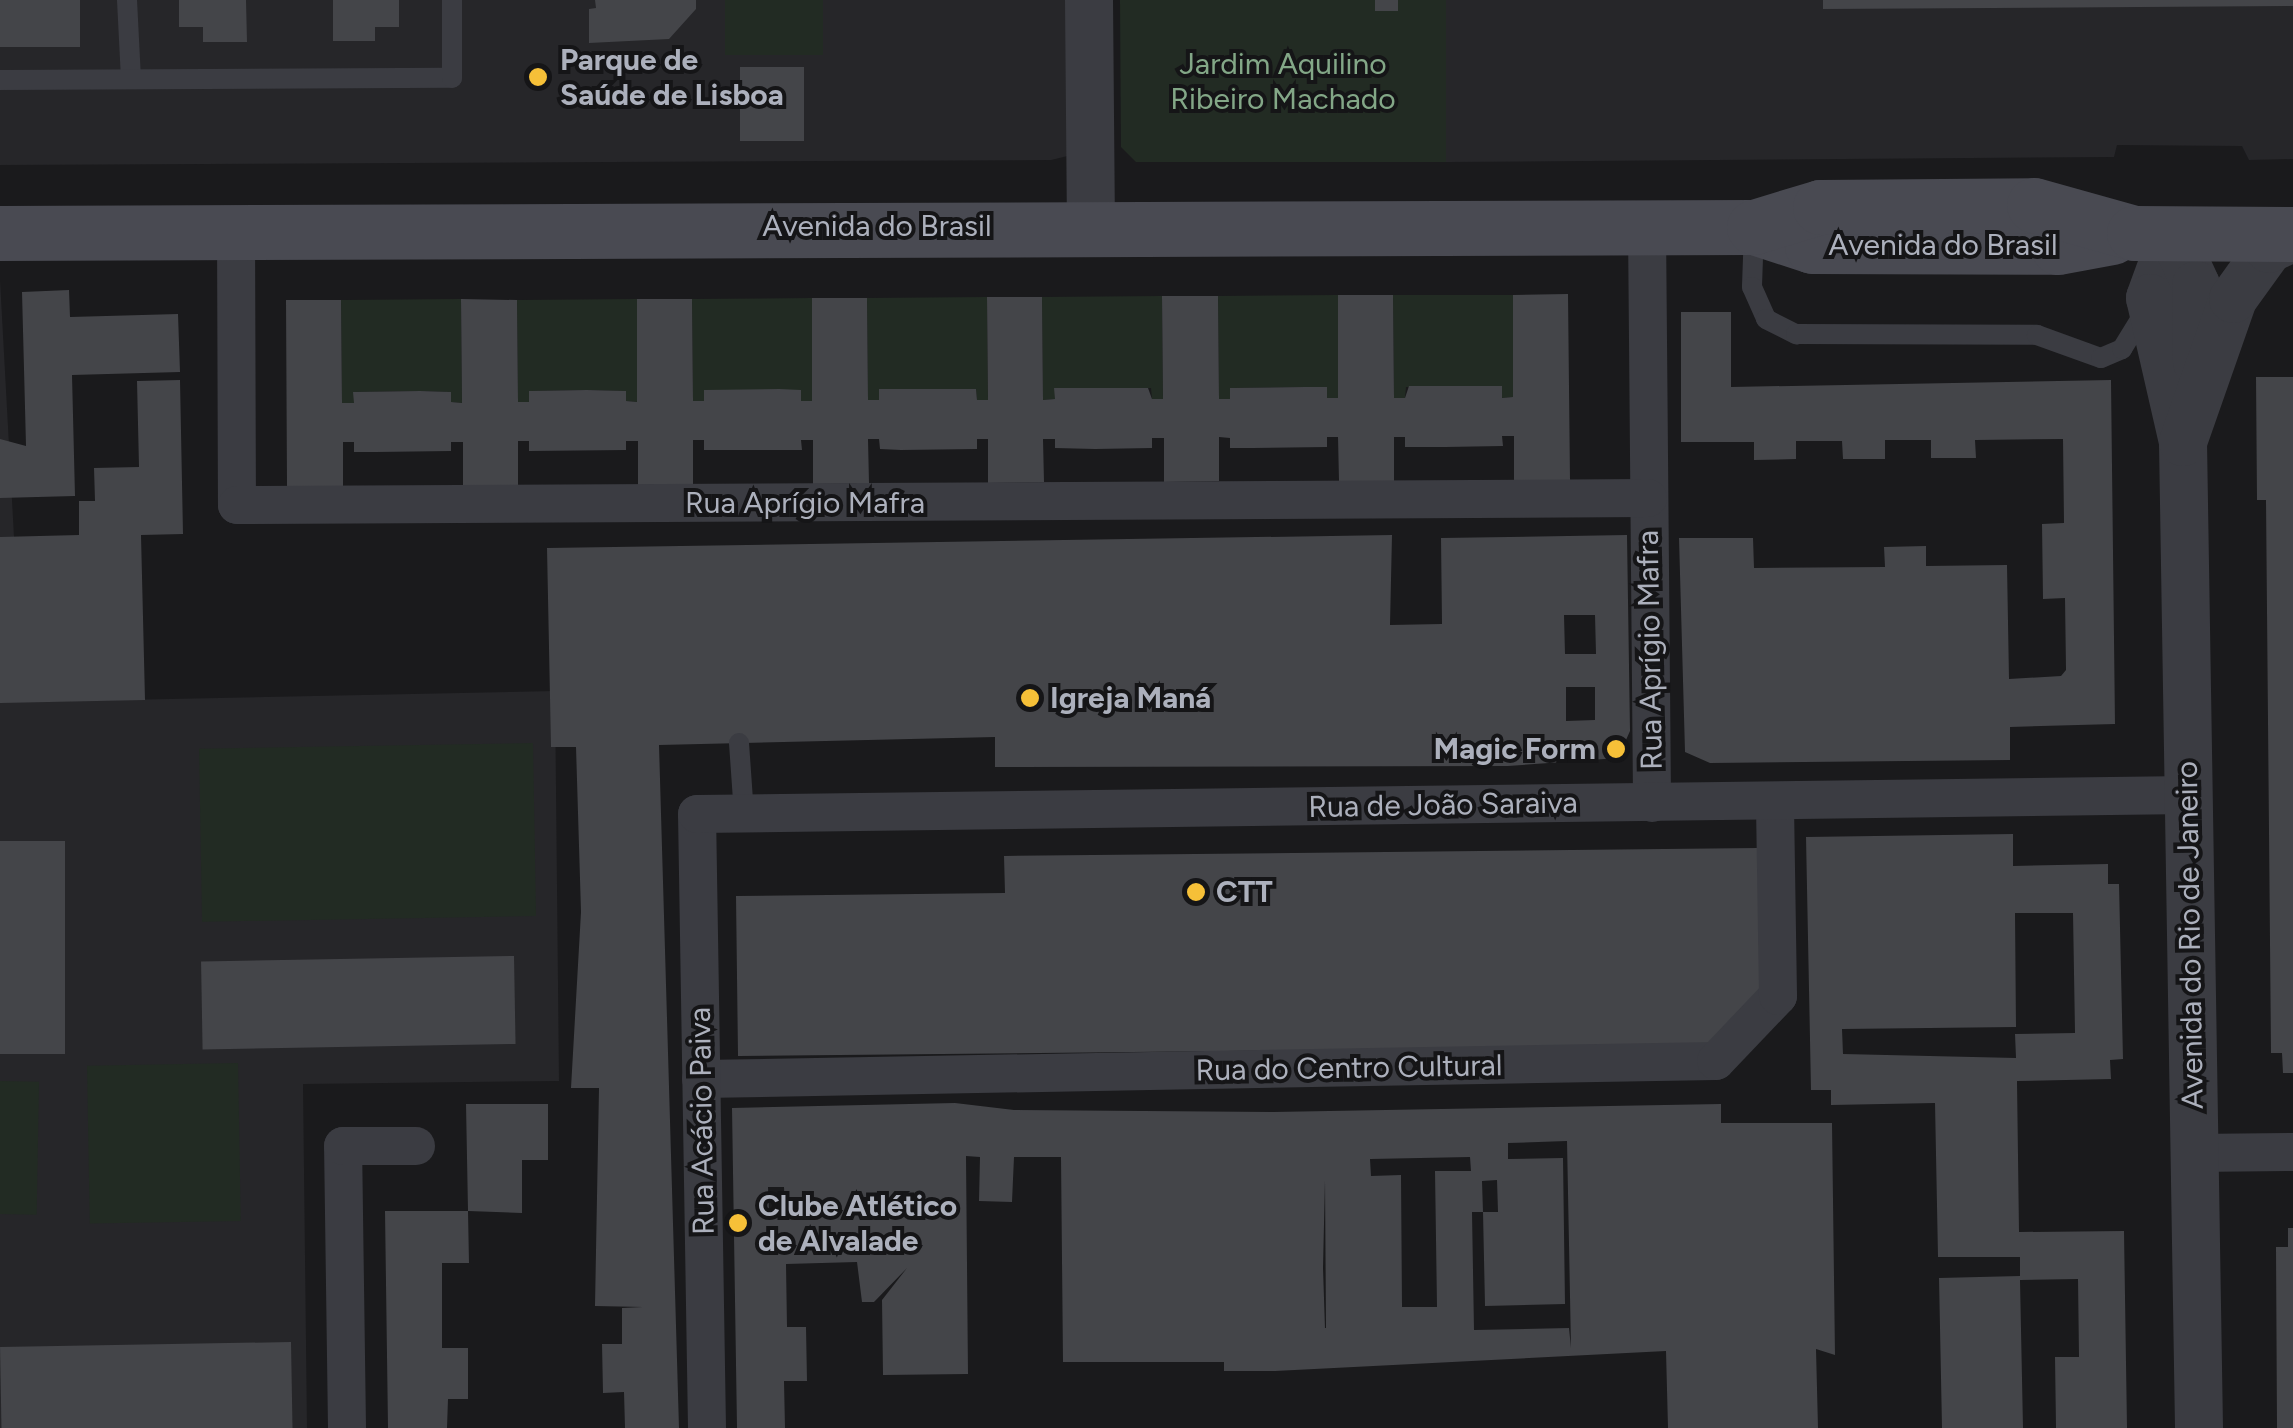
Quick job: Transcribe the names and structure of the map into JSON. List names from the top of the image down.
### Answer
{
  "streets": {
    "main road": ["Avenida do Brasil"],
    "street": [
      "Rua Aprígio Mafra",
      "Rua de João Saraiva",
      "Avenida do Rio de Janeiro",
      "Rua do Centro Cultural",
      "Rua Acácio Paiva"
    ]
  },
  "crossings": [
    ["Avenida do Brasil", "Rua Aprígio Mafra"],
    ["Avenida do Brasil", "Avenida do Rio de Janeiro"],
    ["Rua Aprígio Mafra", "Rua de João Saraiva"],
    ["Rua de João Saraiva", "Avenida do Rio de Janeiro"],
    ["Rua de João Saraiva", "Rua do Centro Cultural"],
    ["Rua de João Saraiva", "Rua Acácio Paiva"],
    ["Rua do Centro Cultural", "Rua Acácio Paiva"]
  ],
  "parks": ["Jardim Aquilino Ribeiro Machado"],
  "places": [
    "Parque de Saúde de Lisboa",
    "Igreja Maná",
    "Magic Form",
    "CTT",
    "Clube Atlético de Alvalade"
  ]
}
